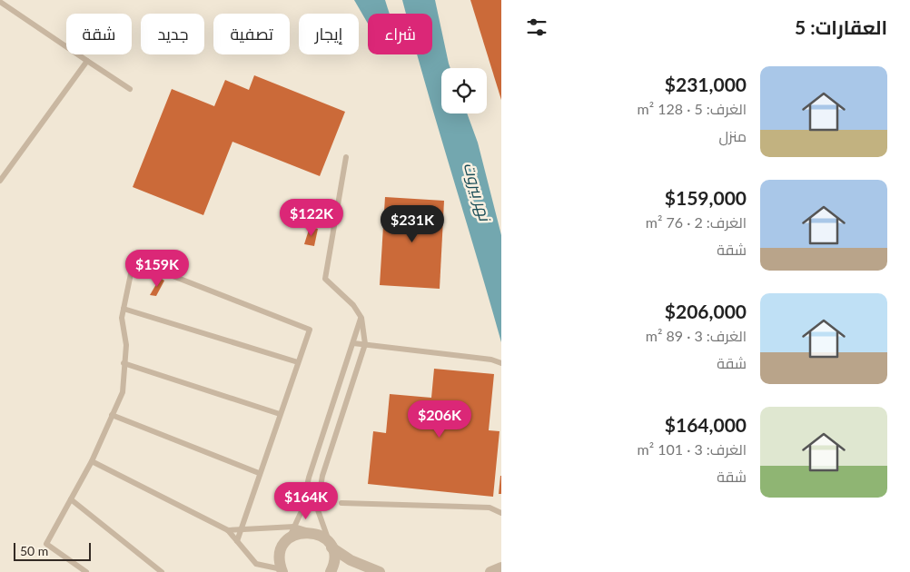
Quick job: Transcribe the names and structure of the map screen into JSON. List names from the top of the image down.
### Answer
{
  "water": ["نهر بيروت"],
  "scale_bar": "50 m",
  "page": {
    "heading": "العقارات: 5",
    "chip": [
      "شراء",
      "إيجار",
      "تصفية",
      "جديد",
      "شقة"
    ],
    "list": [
      {
        "name": "$231,000",
        "note": "الغرف: 5 · 128 m² · منزل"
      },
      {
        "name": "$159,000",
        "note": "الغرف: 2 · 76 m² · شقة"
      },
      {
        "name": "$206,000",
        "note": "الغرف: 3 · 89 m² · شقة"
      },
      {
        "name": "$164,000",
        "note": "الغرف: 3 · 101 m² · شقة"
      }
    ],
    "price": [
      "$122K",
      "$231K",
      "$159K",
      "$206K",
      "$164K"
    ],
    "scale": "50 m"
  }
}
